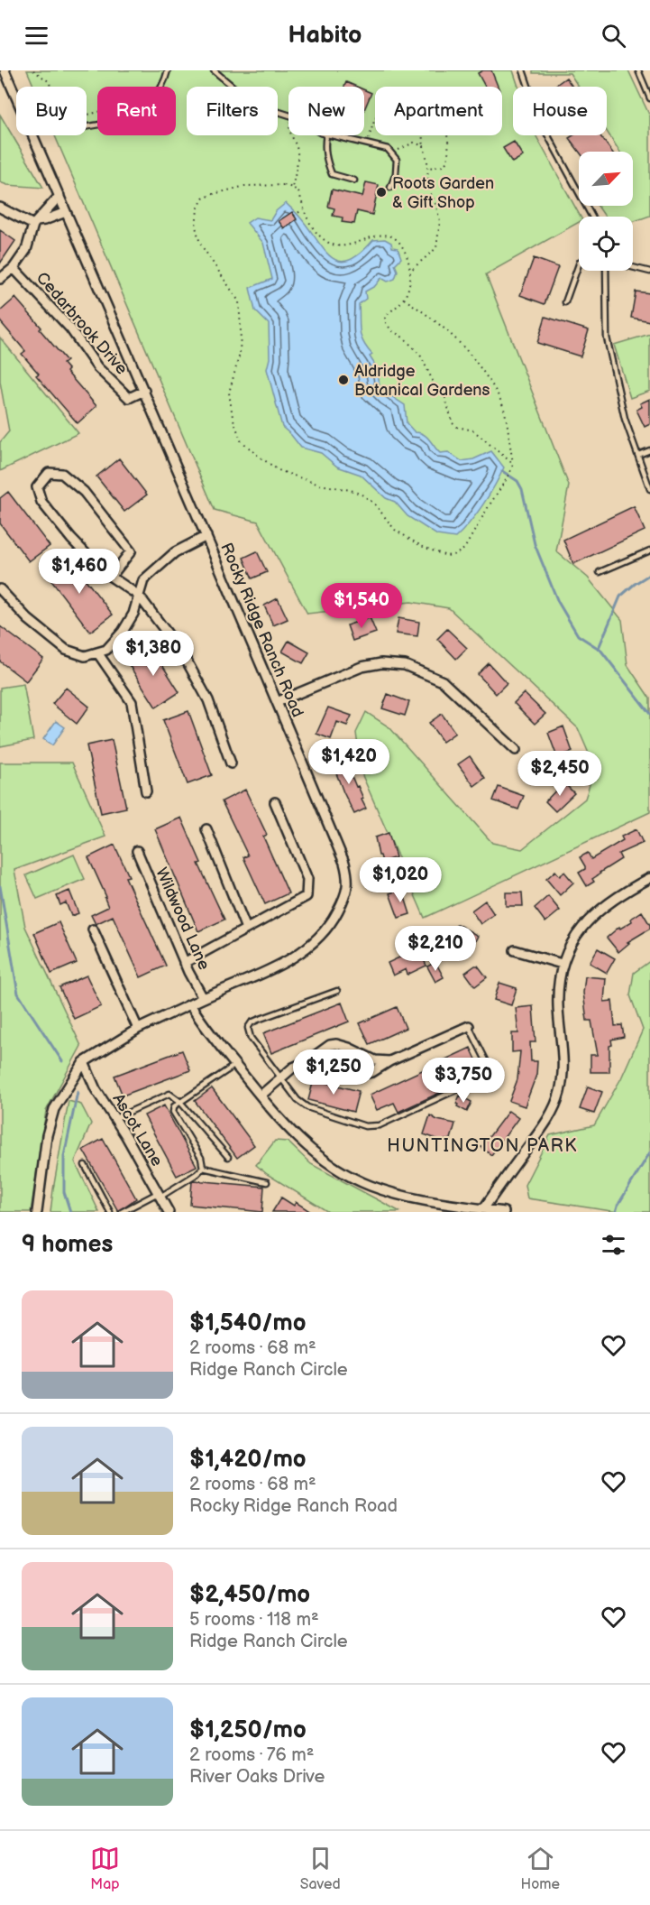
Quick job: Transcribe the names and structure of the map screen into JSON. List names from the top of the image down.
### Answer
{
  "streets": {
    "street": [
      "Cedarbrook Drive",
      "Rocky Ridge Ranch Road",
      "Wildwood Lane",
      "Ascot Lane"
    ]
  },
  "crossings": [
    ["Cedarbrook Drive", "Rocky Ridge Ranch Road"],
    ["Rocky Ridge Ranch Road", "Wildwood Lane"],
    ["Rocky Ridge Ranch Road", "Ascot Lane"]
  ],
  "districts": ["HUNTINGTON PARK"],
  "places": ["Roots Garden & Gift Shop", "Aldridge Botanical Gardens"],
  "north": "top right",
  "page": {
    "header": "Habito",
    "chip": [
      "Buy",
      "Rent",
      "Filters",
      "New",
      "Apartment",
      "House"
    ],
    "price": [
      "$1,460",
      "$1,540",
      "$1,380",
      "$1,420",
      "$2,450",
      "$1,020",
      "$2,210",
      "$1,250",
      "$3,750"
    ],
    "heading": "9 homes",
    "list": [
      {
        "name": "$1,540/mo",
        "note": "2 rooms · 68 m² · Ridge Ranch Circle"
      },
      {
        "name": "$1,420/mo",
        "note": "2 rooms · 68 m² · Rocky Ridge Ranch Road"
      },
      {
        "name": "$2,450/mo",
        "note": "5 rooms · 118 m² · Ridge Ranch Circle"
      },
      {
        "name": "$1,250/mo",
        "note": "2 rooms · 76 m² · River Oaks Drive"
      }
    ],
    "tabs": ["Map", "Saved", "Home"]
  }
}
